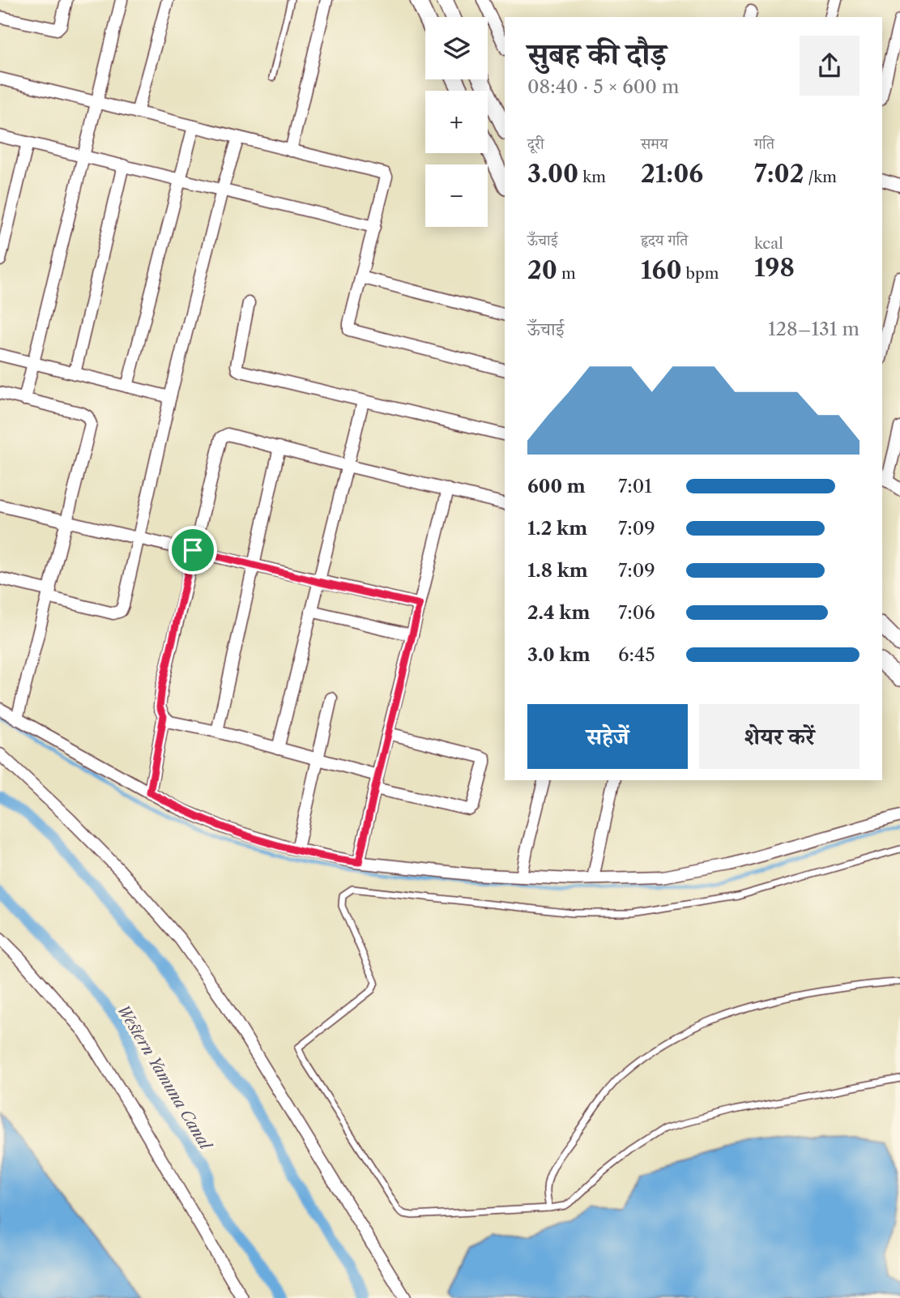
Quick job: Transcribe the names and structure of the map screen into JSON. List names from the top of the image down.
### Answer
{
  "water": ["Western Yamuna Canal"],
  "page": {
    "map_buttons": ["+", "−"],
    "heading": ["सुबह की दौड़", "08:40 · 5 × 600 m"],
    "stats": [
      ["दूरी", "3.00 km"],
      ["समय", "21:06"],
      ["गति", "7:02 /km"],
      ["ऊँचाई", "20 m"],
      ["हृदय गति", "160 bpm"],
      ["kcal", "198"]
    ],
    "chart": ["ऊँचाई", "128–131 m"],
    "list": [
      {
        "name": "600 m",
        "note": "7:01"
      },
      {
        "name": "1.2 km",
        "note": "7:09"
      },
      {
        "name": "1.8 km",
        "note": "7:09"
      },
      {
        "name": "2.4 km",
        "note": "7:06"
      },
      {
        "name": "3.0 km",
        "note": "6:45"
      }
    ],
    "buttons": ["सहेजें", "शेयर करें"]
  }
}
